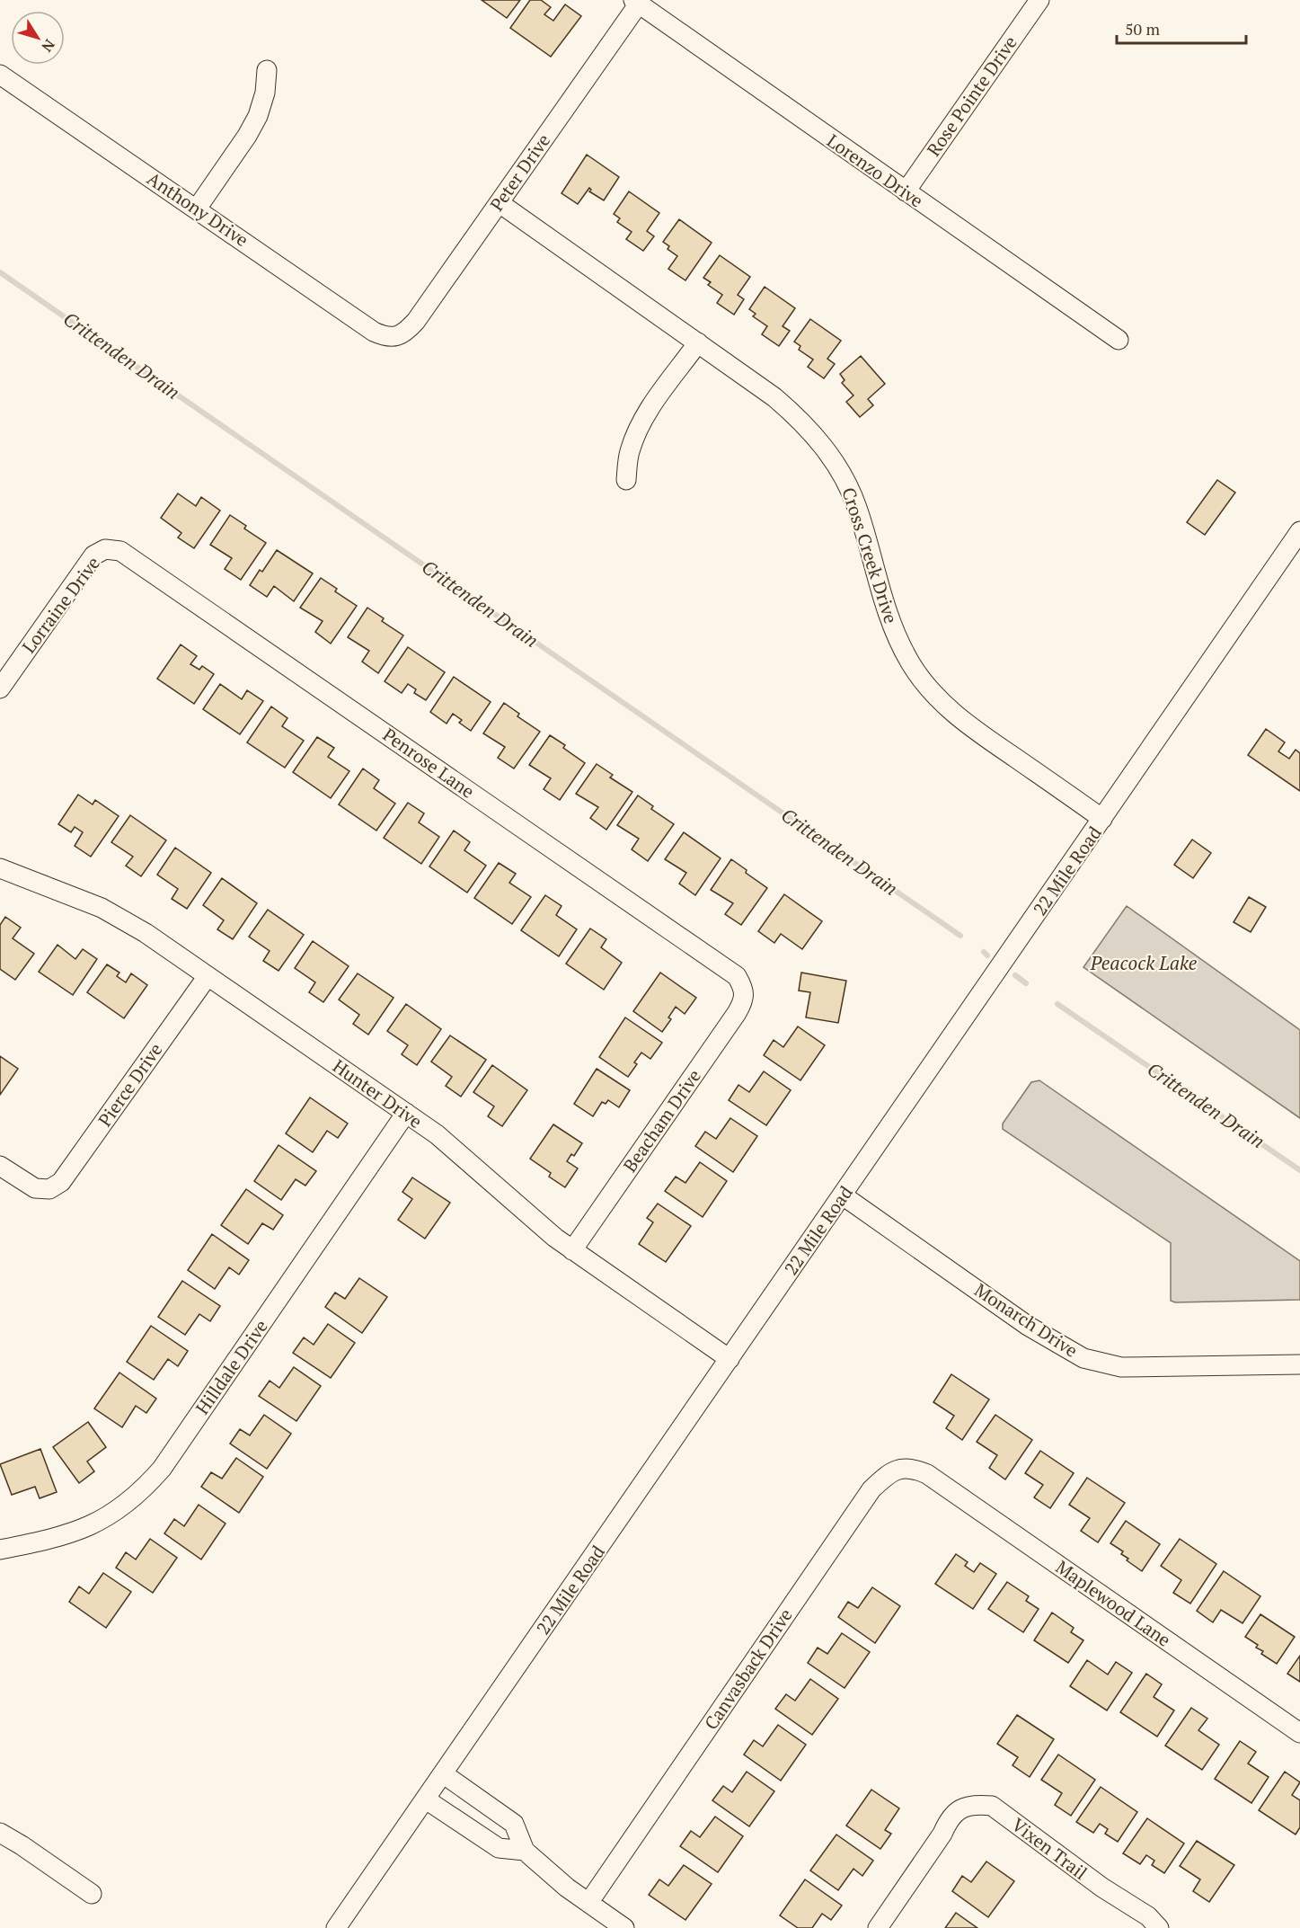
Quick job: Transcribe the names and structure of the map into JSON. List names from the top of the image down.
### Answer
{
  "streets": {
    "street": [
      "Rose Pointe Drive",
      "Lorenzo Drive",
      "Peter Drive",
      "Anthony Drive",
      "Cross Creek Drive",
      "Lorraine Drive",
      "Penrose Lane",
      "22 Mile Road",
      "Pierce Drive",
      "Hunter Drive",
      "Beacham Drive",
      "Monarch Drive",
      "Hilldale Drive",
      "Maplewood Lane",
      "Canvasback Drive",
      "Vixen Trail"
    ]
  },
  "crossings": [
    ["Rose Pointe Drive", "Lorenzo Drive"],
    ["Lorenzo Drive", "Peter Drive"],
    ["Peter Drive", "Anthony Drive"],
    ["Peter Drive", "Cross Creek Drive"],
    ["Cross Creek Drive", "22 Mile Road"],
    ["Lorraine Drive", "Penrose Lane"],
    ["Penrose Lane", "Beacham Drive"],
    ["22 Mile Road", "Hunter Drive"],
    ["22 Mile Road", "Monarch Drive"],
    ["Pierce Drive", "Hunter Drive"],
    ["Hunter Drive", "Beacham Drive"],
    ["Hunter Drive", "Hilldale Drive"],
    ["Maplewood Lane", "Canvasback Drive"]
  ],
  "water": ["Crittenden Drain", "Peacock Lake"],
  "scale_bar": "50 m",
  "north": "bottom right"
}
